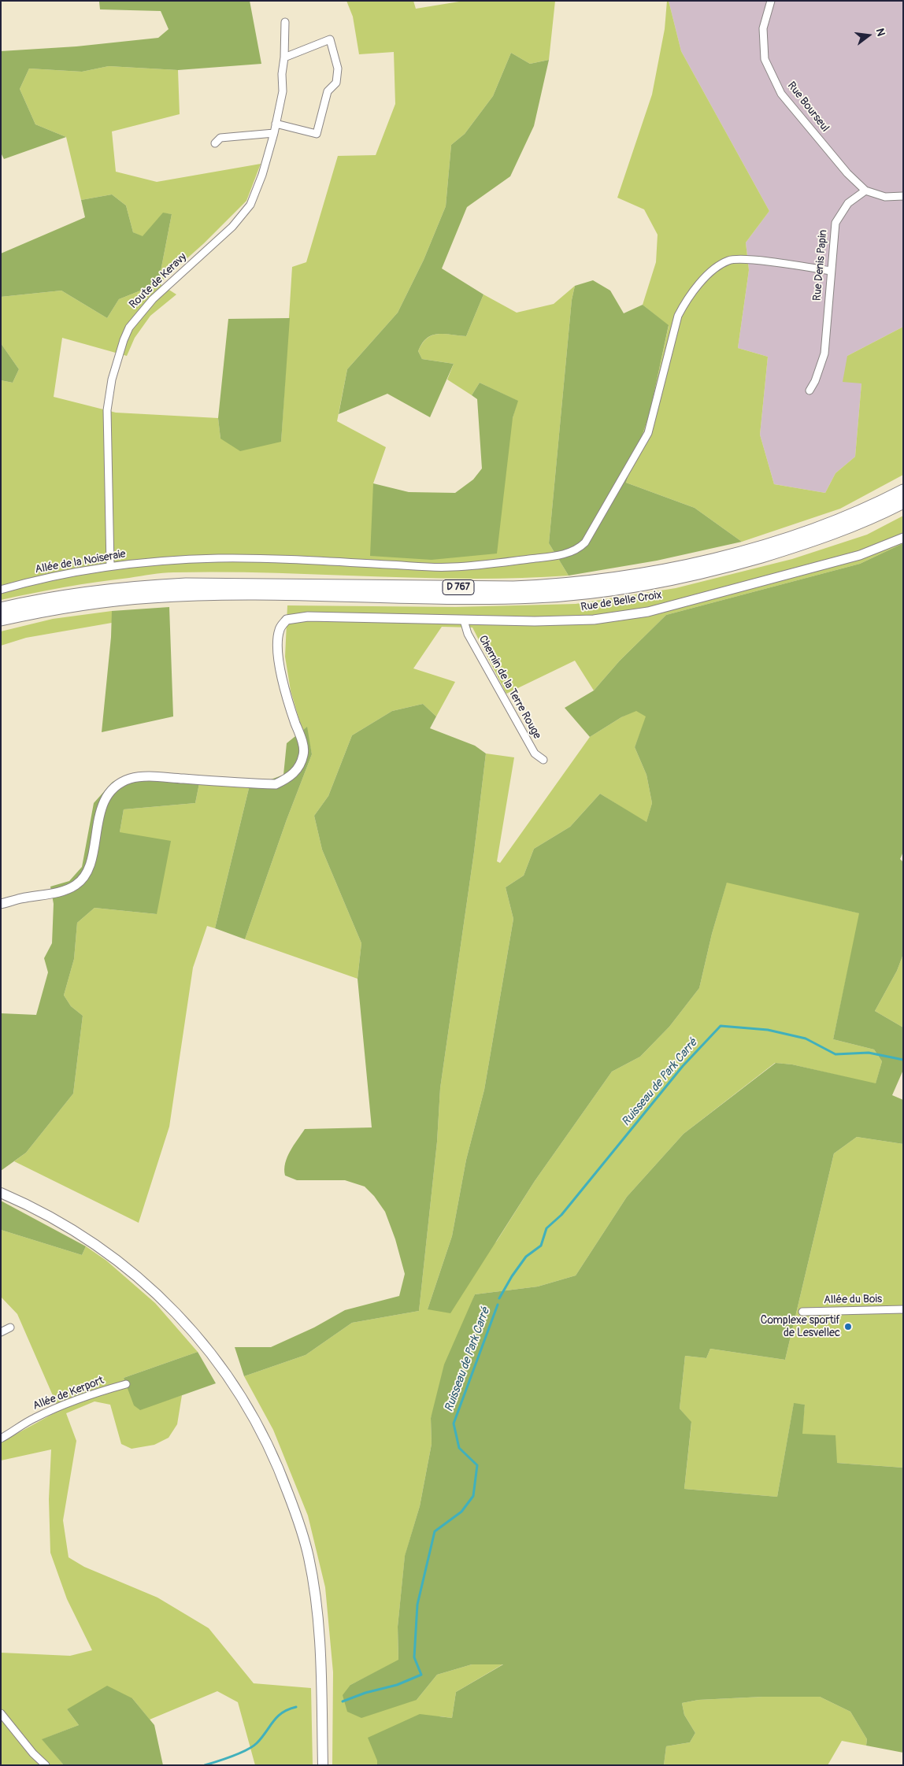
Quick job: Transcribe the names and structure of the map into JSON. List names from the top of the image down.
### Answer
{
  "streets": {
    "highway": ["D 767"],
    "street": [
      "Rue Bourseul",
      "Rue Denis Papin",
      "Route de Keravy",
      "Allée de la Noiseraie",
      "Rue de Belle Croix",
      "Chemin de la Terre Rouge",
      "Allée du Bois",
      "Allée de Kerport"
    ]
  },
  "crossings": [
    ["Rue Bourseul", "Rue Denis Papin"],
    ["Rue Denis Papin", "Allée de la Noiseraie"],
    ["Route de Keravy", "Allée de la Noiseraie"],
    ["Rue de Belle Croix", "Chemin de la Terre Rouge"]
  ],
  "water": ["Ruisseau de Park Carré"],
  "places": ["Complexe sportif de Lesvellec"],
  "north": "right"
}
